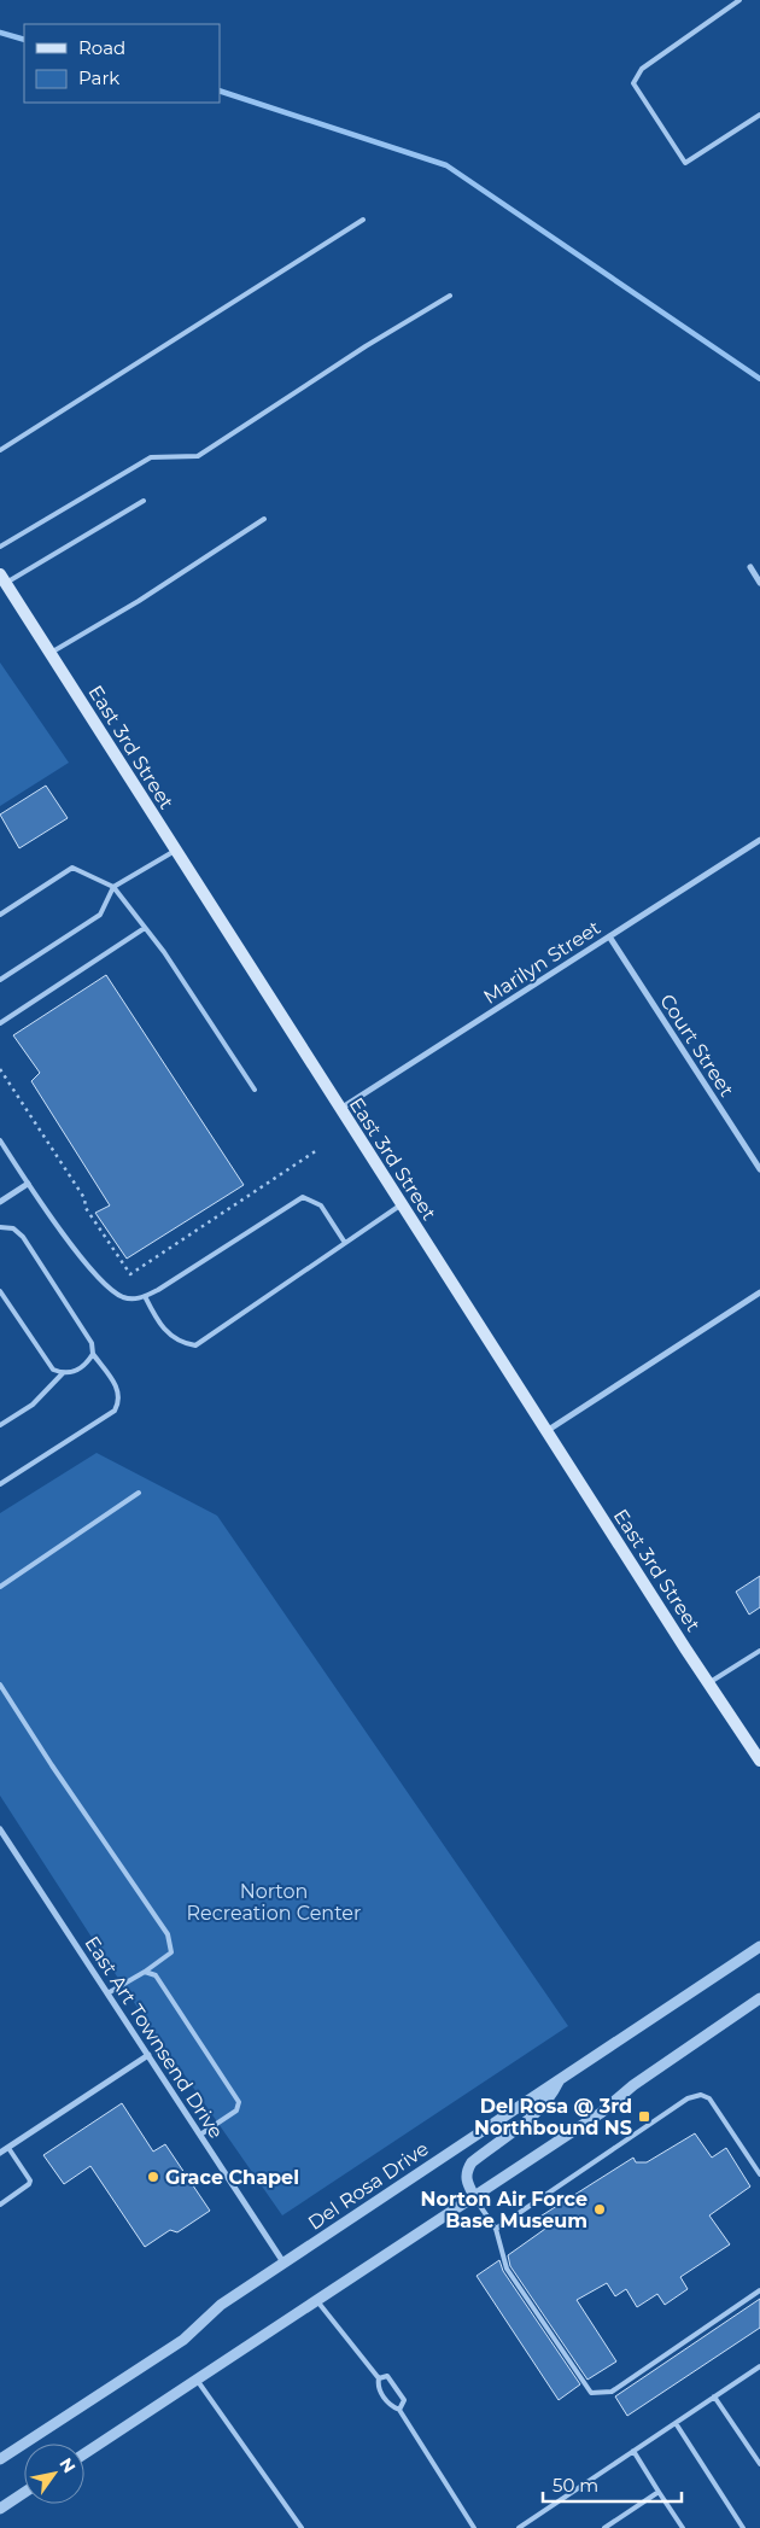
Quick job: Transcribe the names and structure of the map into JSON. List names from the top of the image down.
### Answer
{
  "streets": {
    "main road": ["East 3rd Street"],
    "street": [
      "Marilyn Street",
      "Court Street",
      "East Art Townsend Drive",
      "Del Rosa Drive"
    ]
  },
  "crossings": [
    ["East 3rd Street", "Marilyn Street"],
    ["Marilyn Street", "Court Street"],
    ["East Art Townsend Drive", "Del Rosa Drive"]
  ],
  "parks": ["Norton Recreation Center"],
  "places": {
    "transit": ["Del Rosa @ 3rd Northbound NS"],
    "other": ["Grace Chapel", "Norton Air Force Base Museum"]
  },
  "legend": ["Road", "Park"],
  "scale_bar": "50 m",
  "north": "top right"
}
